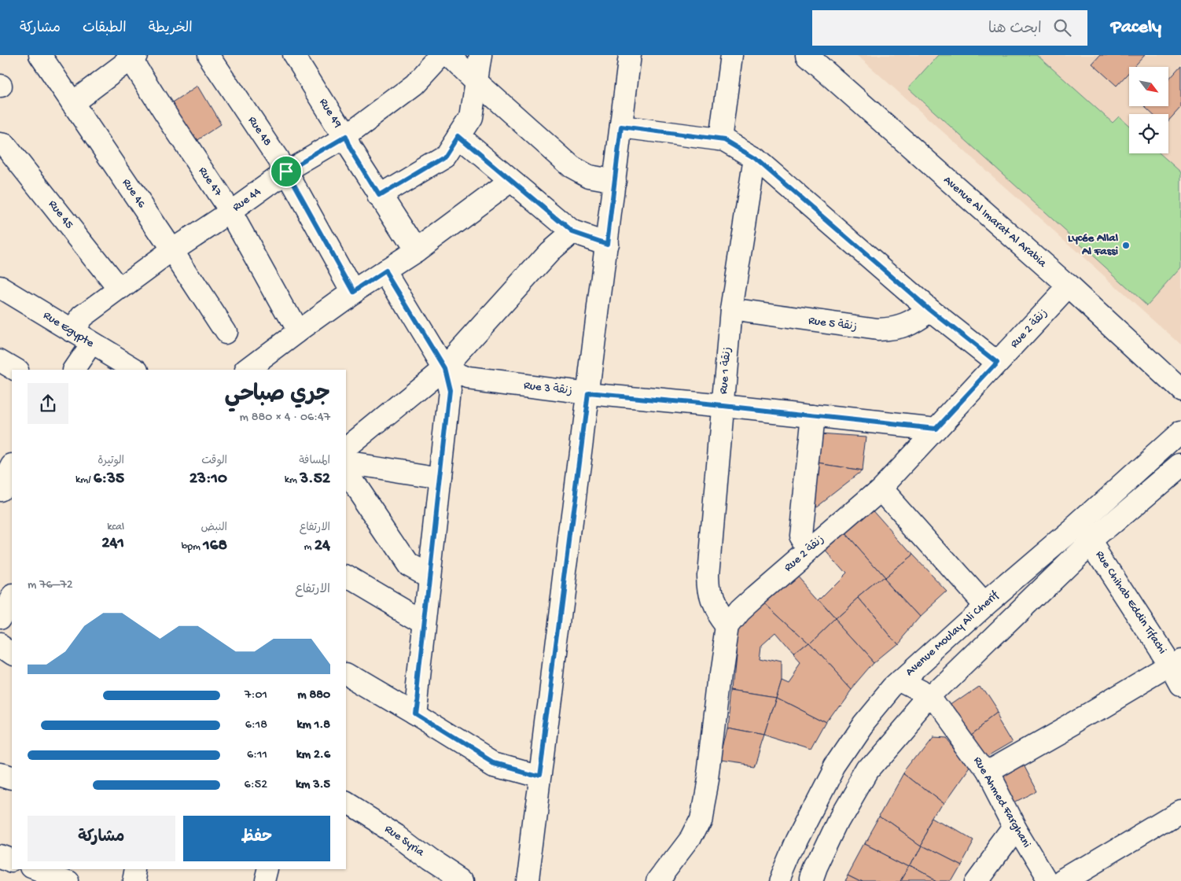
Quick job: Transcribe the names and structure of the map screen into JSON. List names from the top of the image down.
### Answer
{
  "streets": {
    "street": [
      "Rue 49",
      "Rue 48",
      "Rue 47",
      "Rue 46",
      "Rue 44",
      "Rue 45",
      "Avenue Al Imarat Al Arabia",
      "Rue 5 زنقة",
      "Rue 2 زنقة",
      "Rue Egypte",
      "Rue 1 زنقة",
      "Rue 3 زنقة",
      "Rue Chihab Eddin Tifachi",
      "Avenue Moulay Ali Cherif",
      "Rue Ahmed Farghani",
      "Rue Syria"
    ]
  },
  "crossings": [
    ["Rue 49", "Rue 44"],
    ["Rue 48", "Rue 44"],
    ["Rue 47", "Rue 44"],
    ["Rue 46", "Rue 44"],
    ["Rue 44", "Rue 45"],
    ["Rue 44", "Rue Egypte"],
    ["Avenue Al Imarat Al Arabia", "Rue 2 زنقة"],
    ["Rue 5 زنقة", "Rue 1 زنقة"],
    ["Rue 2 زنقة", "Rue 1 زنقة"],
    ["Rue 2 زنقة", "Rue 3 زنقة"],
    ["Rue 1 زنقة", "Rue 3 زنقة"],
    ["Avenue Moulay Ali Cherif", "Rue Ahmed Farghani"]
  ],
  "places": ["Lycée Allal Al Fassi"],
  "north": "bottom right",
  "page": {
    "header": "Pacely",
    "search": "ابحث هنا",
    "nav": ["الخريطة", "الطبقات", "مشاركة"],
    "heading": ["جري صباحي", "06:47 · 4 × 880 m"],
    "stats": [
      ["المسافة", "3.52 km"],
      ["الوقت", "23:10"],
      ["الوتيرة", "6:35 /km"],
      ["الارتفاع", "24 m"],
      ["النبض", "168 bpm"],
      ["kcal", "241"]
    ],
    "chart": ["الارتفاع", "72–76 m"],
    "list": [
      {
        "name": "880 m",
        "note": "7:01"
      },
      {
        "name": "1.8 km",
        "note": "6:18"
      },
      {
        "name": "2.6 km",
        "note": "6:11"
      },
      {
        "name": "3.5 km",
        "note": "6:52"
      }
    ],
    "buttons": ["حفظ", "مشاركة"]
  }
}
